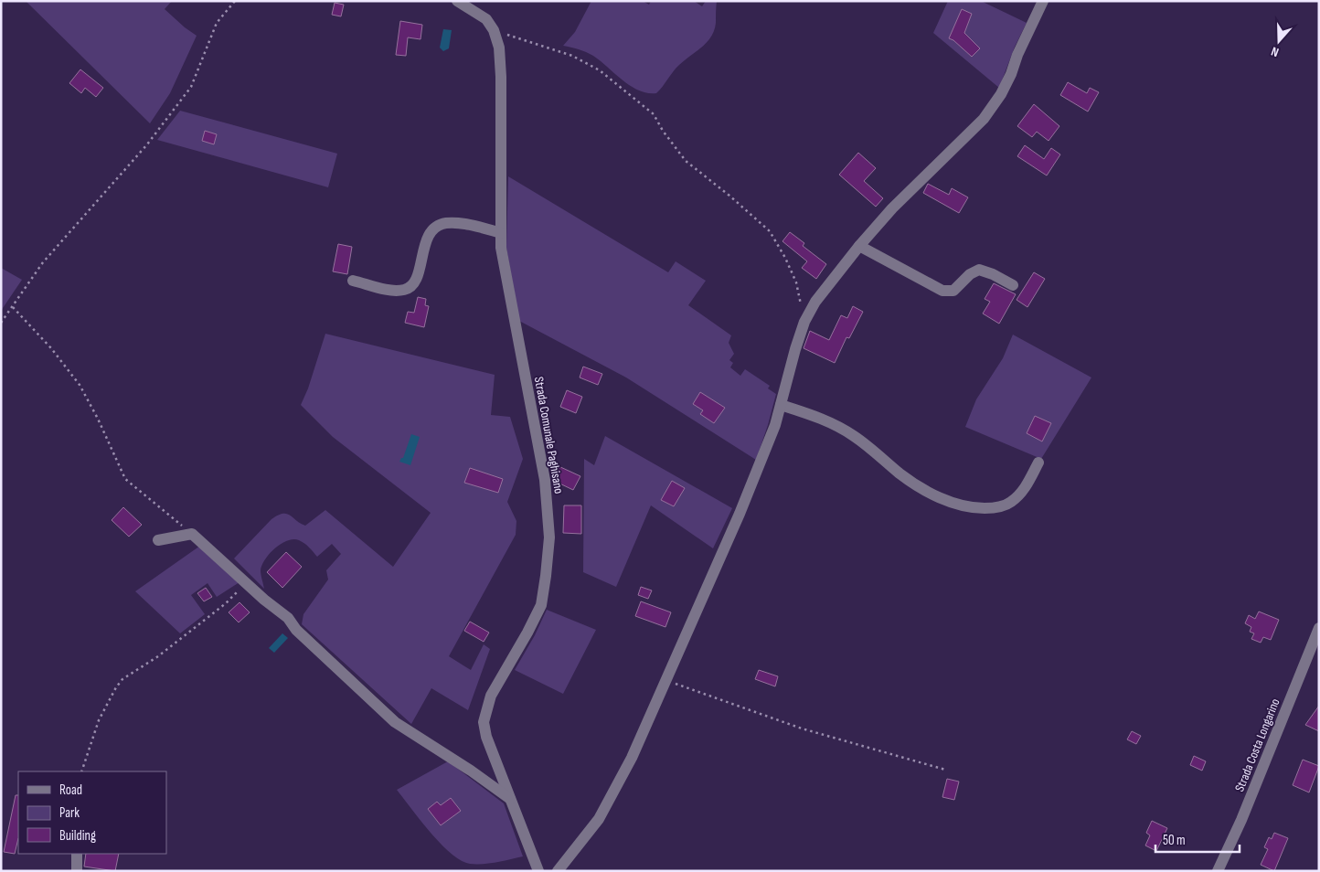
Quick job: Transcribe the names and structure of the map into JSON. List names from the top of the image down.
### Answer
{
  "streets": {
    "street": ["Strada Comunale Paghisano", "Strada Costa Longarino"]
  },
  "legend": ["Road", "Park", "Building"],
  "scale_bar": "50 m",
  "north": "bottom"
}
